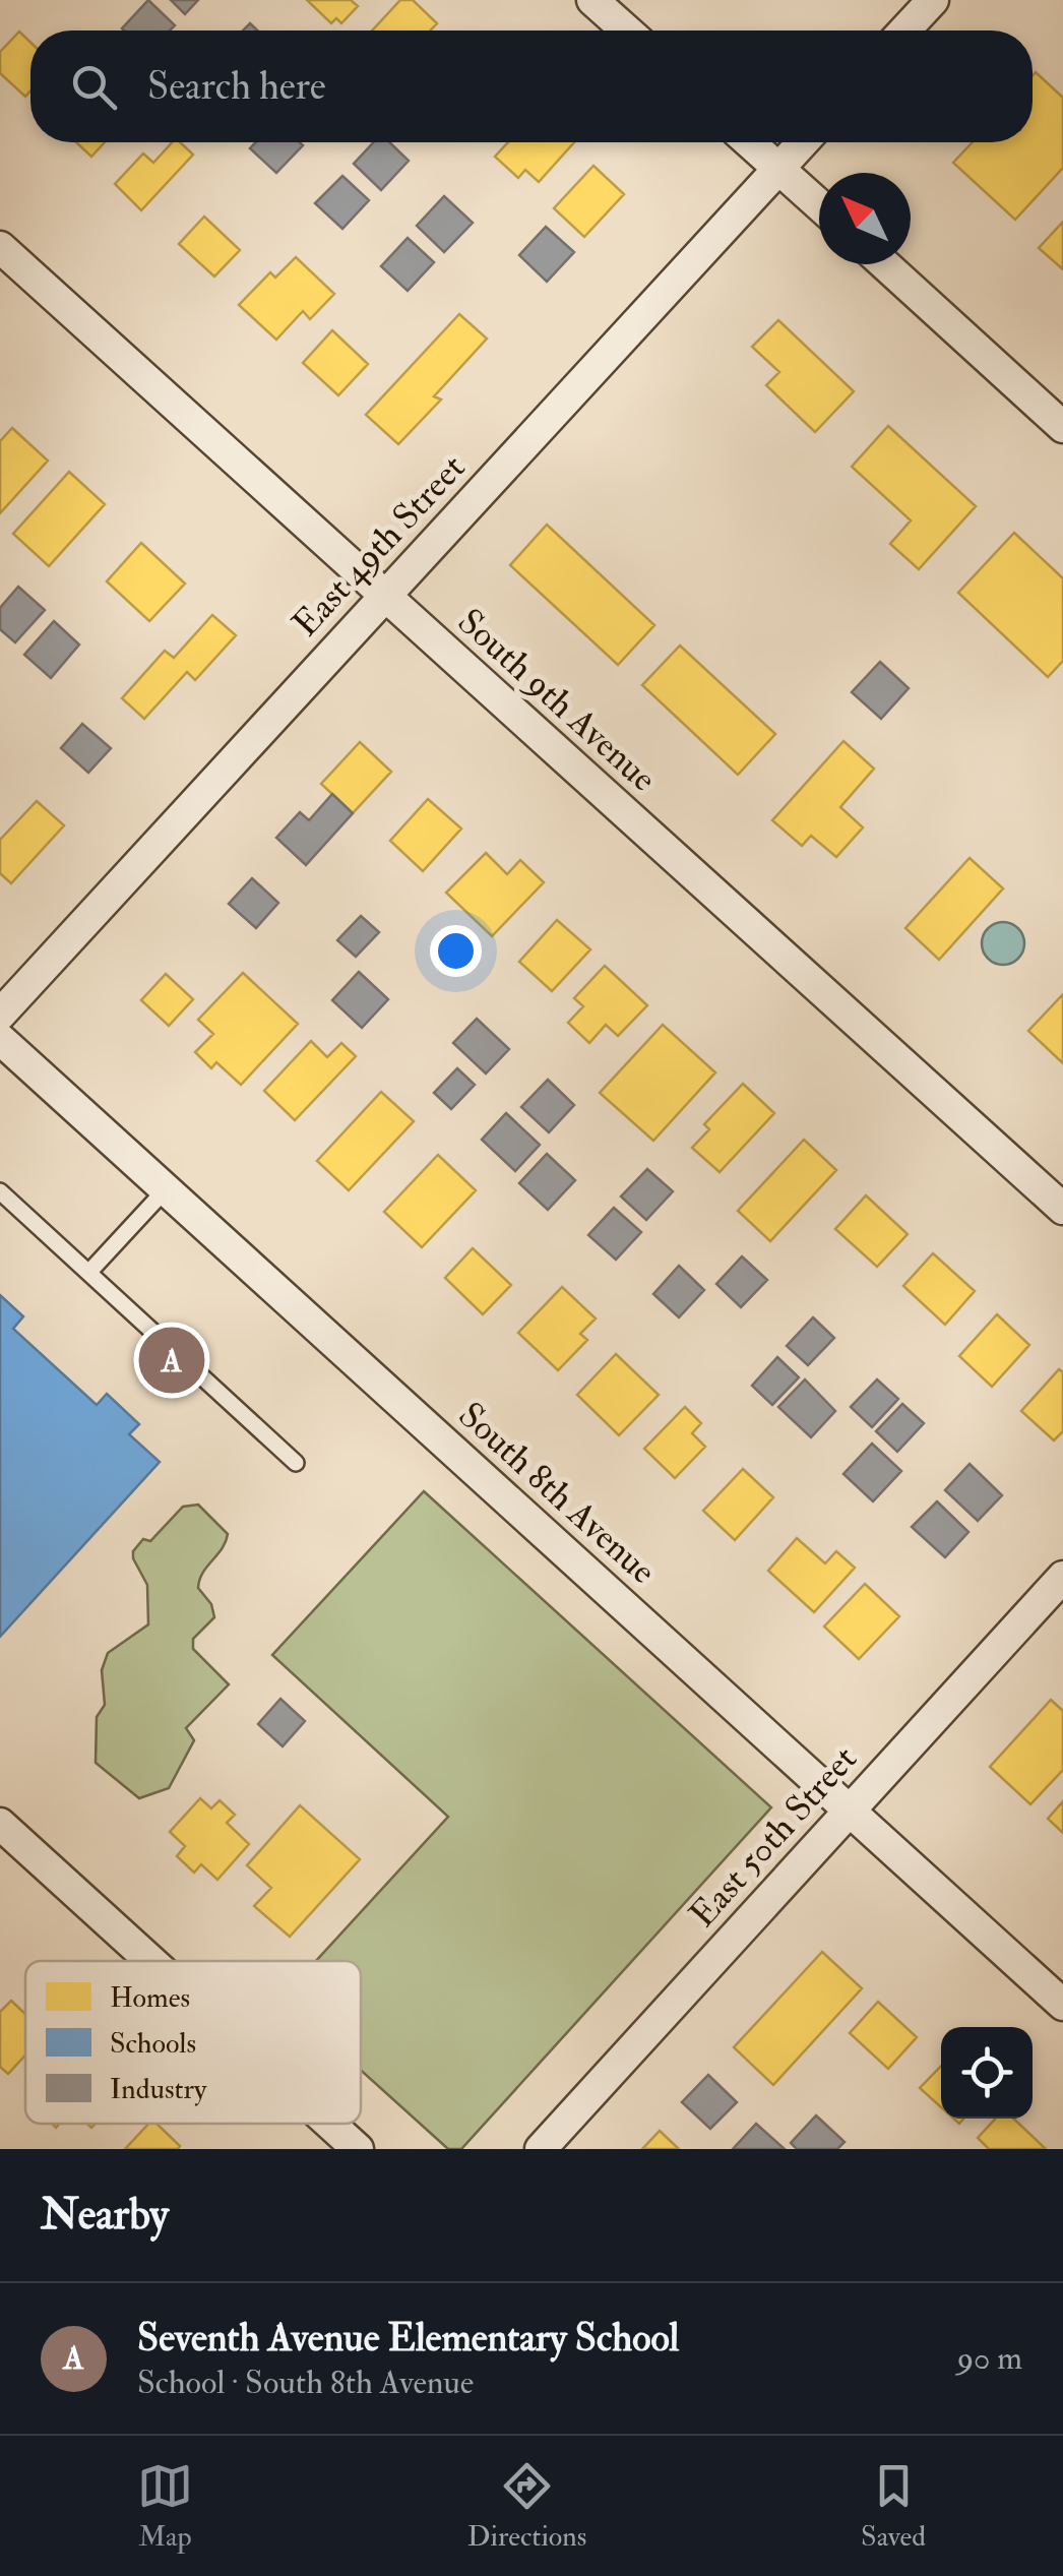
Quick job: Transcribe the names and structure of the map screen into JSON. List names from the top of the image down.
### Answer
{
  "streets": {
    "street": [
      "East 49th Street",
      "South 9th Avenue",
      "South 8th Avenue",
      "East 50th Street"
    ]
  },
  "crossings": [
    ["East 49th Street", "South 9th Avenue"],
    ["South 8th Avenue", "East 50th Street"]
  ],
  "legend": ["Homes", "Schools", "Industry"],
  "north": "top left",
  "page": {
    "search": "Search here",
    "pins": "A",
    "heading": "Nearby",
    "list": [
      {
        "mark": "A",
        "name": "Seventh Avenue Elementary School",
        "note": "School · South 8th Avenue",
        "value": "90 m"
      }
    ],
    "nav": ["Map", "Directions", "Saved"]
  }
}
